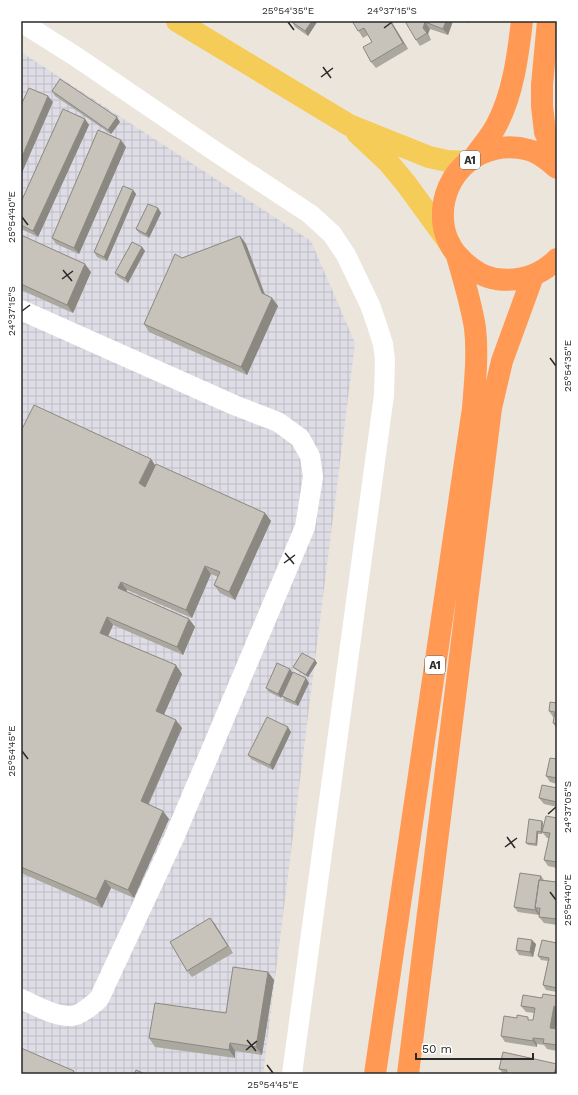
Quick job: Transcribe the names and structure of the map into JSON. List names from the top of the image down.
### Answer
{
  "streets": {
    "highway": ["A1"]
  },
  "scale_bar": "50 m",
  "coordinates": [
    "25°54'35\"E",
    "24°37'15\"S",
    "25°54'40\"E",
    "25°54'45\"E",
    "24°37'05\"S"
  ]
}
